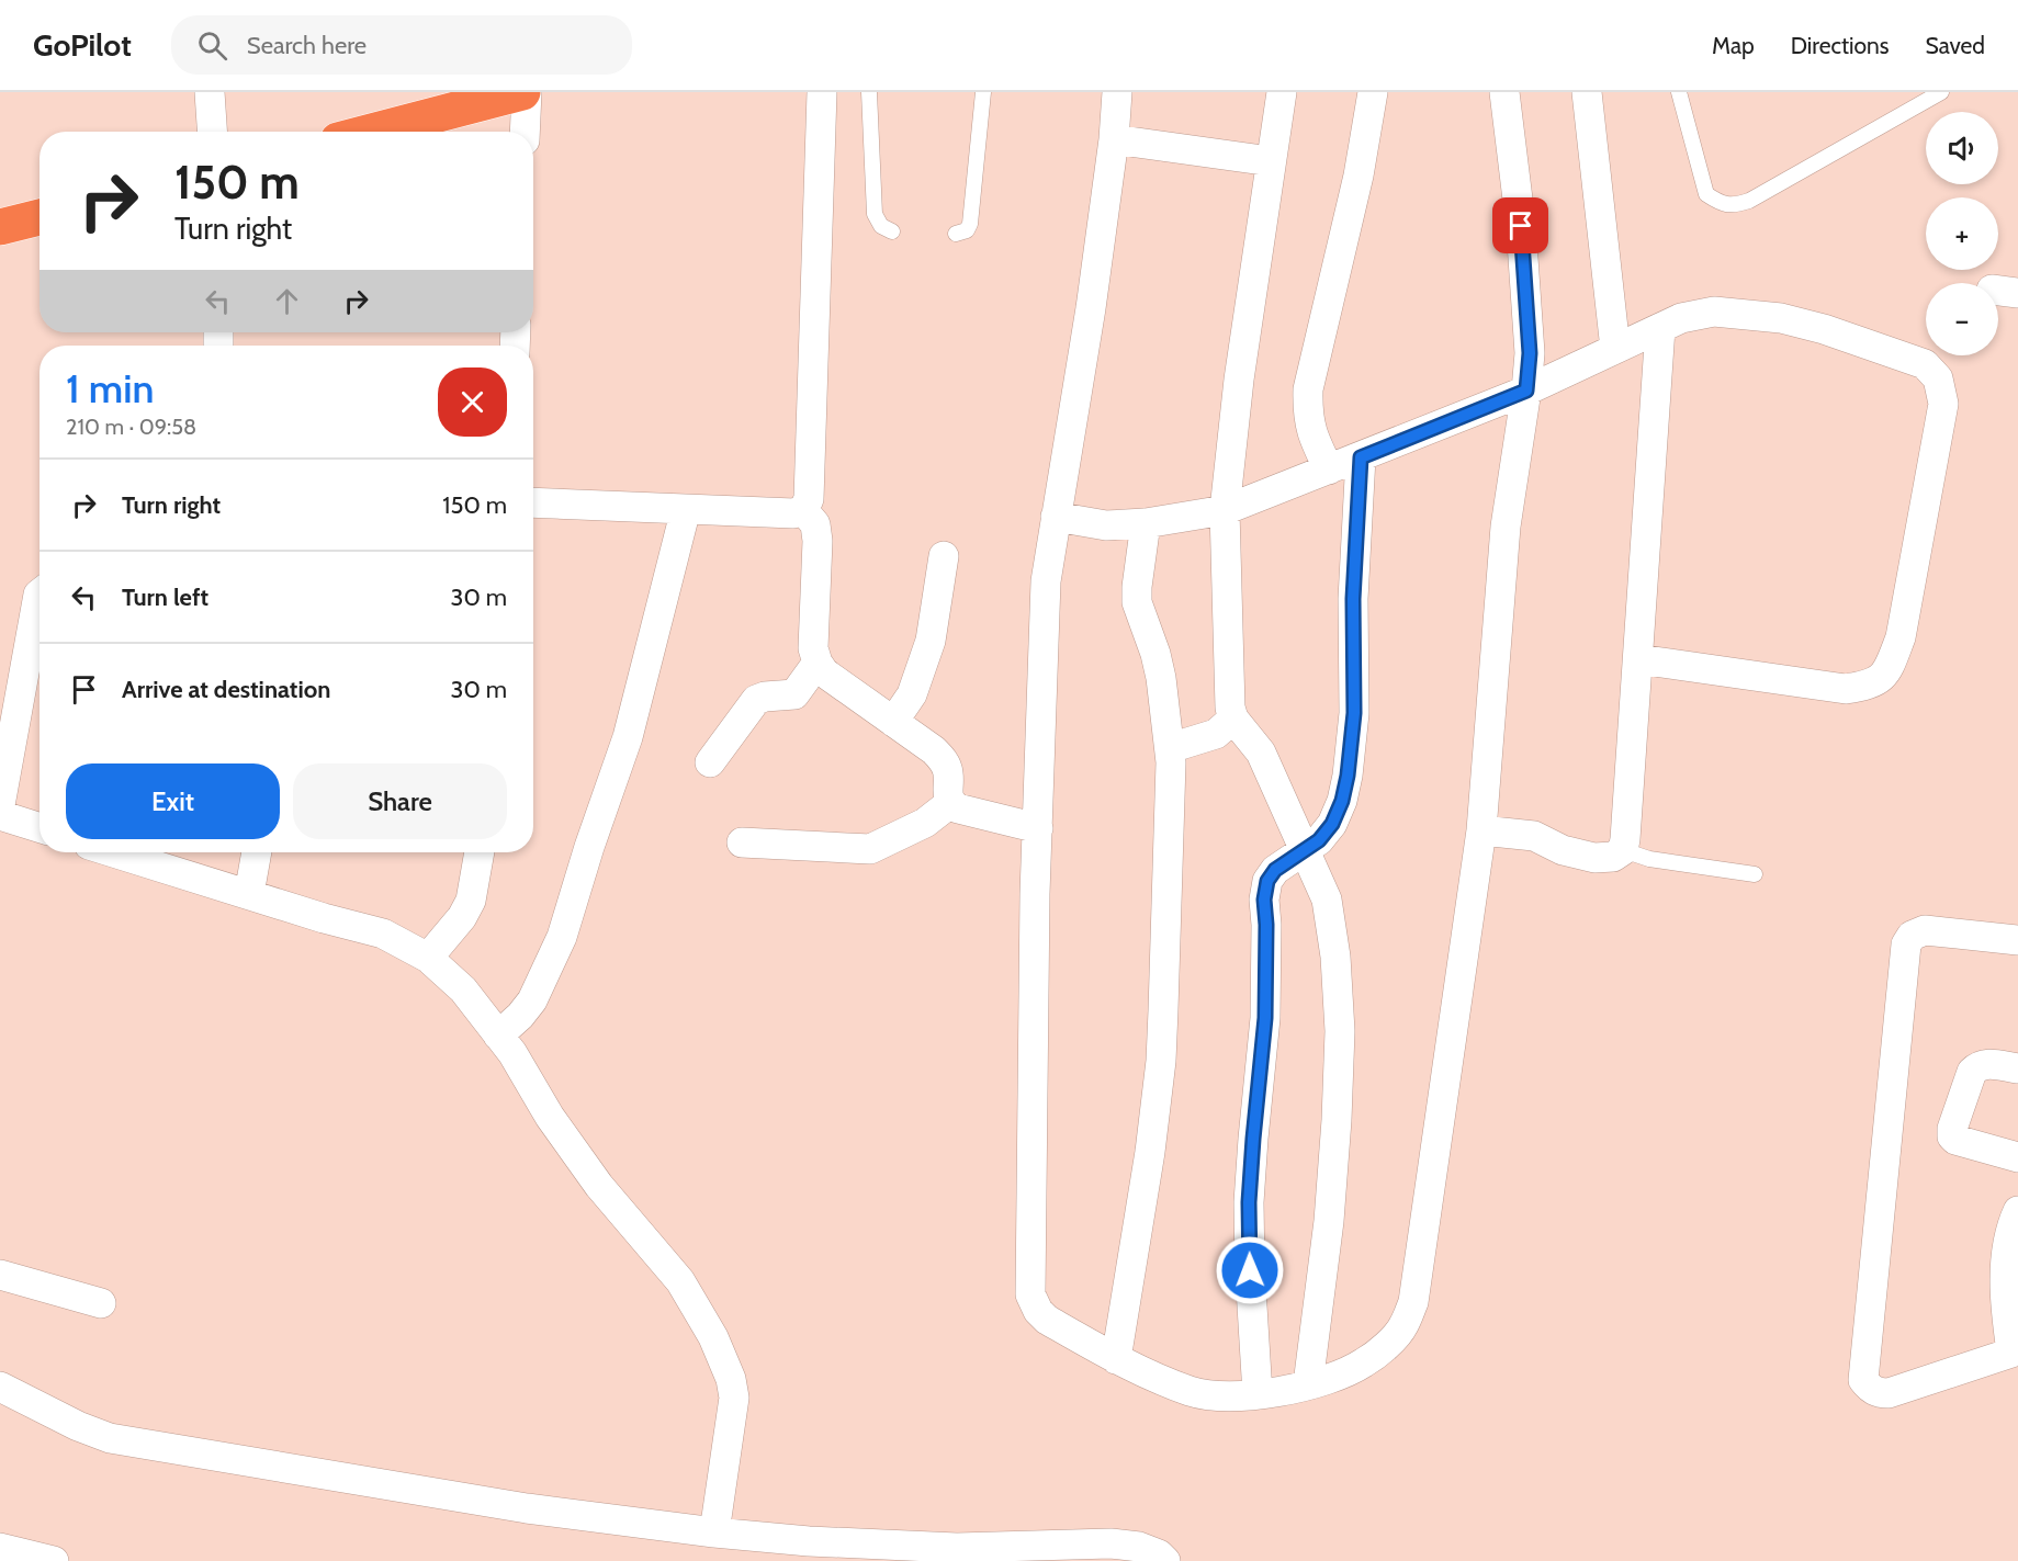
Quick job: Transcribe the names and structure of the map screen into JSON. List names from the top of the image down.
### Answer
{
  "page": {
    "header": "GoPilot",
    "search": "Search here",
    "nav": ["Map", "Directions", "Saved"],
    "map_buttons": ["+", "−"],
    "turn": ["150 m", "Turn right"],
    "heading": ["1 min", "210 m · 09:58"],
    "list": [
      {
        "name": "Turn right",
        "value": "150 m"
      },
      {
        "name": "Turn left",
        "value": "30 m"
      },
      {
        "name": "Arrive at destination",
        "value": "30 m"
      }
    ],
    "buttons": ["Exit", "Share"]
  }
}
